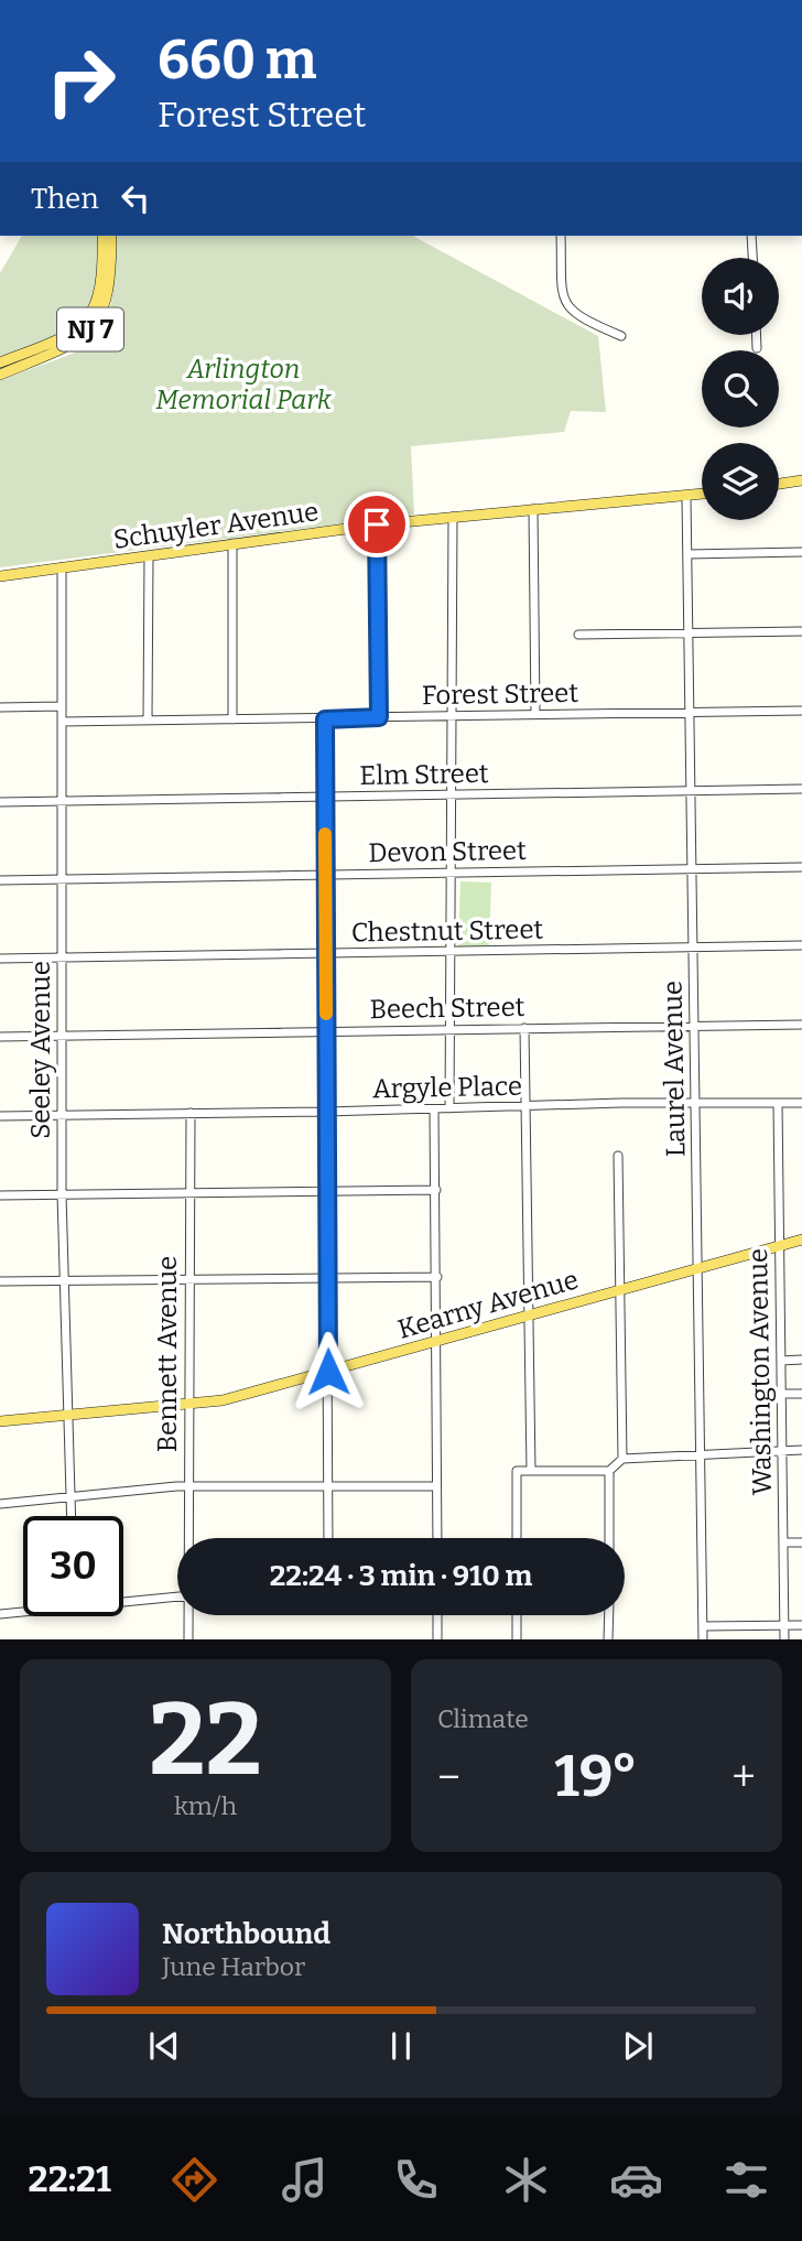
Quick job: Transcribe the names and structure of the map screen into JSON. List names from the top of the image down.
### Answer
{
  "streets": {
    "main road": ["NJ 7", "Schuyler Avenue", "Kearny Avenue"],
    "street": [
      "Forest Street",
      "Elm Street",
      "Devon Street",
      "Chestnut Street",
      "Beech Street",
      "Seeley Avenue",
      "Laurel Avenue",
      "Argyle Place",
      "Bennett Avenue",
      "Washington Avenue"
    ]
  },
  "crossings": [
    ["Schuyler Avenue", "Seeley Avenue"],
    ["Schuyler Avenue", "Laurel Avenue"],
    ["Forest Street", "Seeley Avenue"],
    ["Forest Street", "Laurel Avenue"],
    ["Elm Street", "Seeley Avenue"],
    ["Elm Street", "Laurel Avenue"],
    ["Devon Street", "Seeley Avenue"],
    ["Devon Street", "Laurel Avenue"],
    ["Chestnut Street", "Seeley Avenue"],
    ["Chestnut Street", "Laurel Avenue"],
    ["Beech Street", "Seeley Avenue"],
    ["Beech Street", "Laurel Avenue"],
    ["Seeley Avenue", "Argyle Place"],
    ["Seeley Avenue", "Kearny Avenue"],
    ["Laurel Avenue", "Argyle Place"],
    ["Laurel Avenue", "Kearny Avenue"],
    ["Argyle Place", "Bennett Avenue"],
    ["Argyle Place", "Washington Avenue"],
    ["Kearny Avenue", "Bennett Avenue"],
    ["Kearny Avenue", "Washington Avenue"]
  ],
  "parks": ["Arlington Memorial Park"],
  "page": {
    "turn": ["660 m", "Forest Street"],
    "then": "Then",
    "limit": "30",
    "trip": "22:24 · 3 min · 910 m",
    "tile": [
      ["22", "km/h"],
      "Climate"
    ],
    "heat": ["−", "19°", "+"],
    "song": ["Northbound", "June Harbor"],
    "tabs": "22:21"
  }
}
